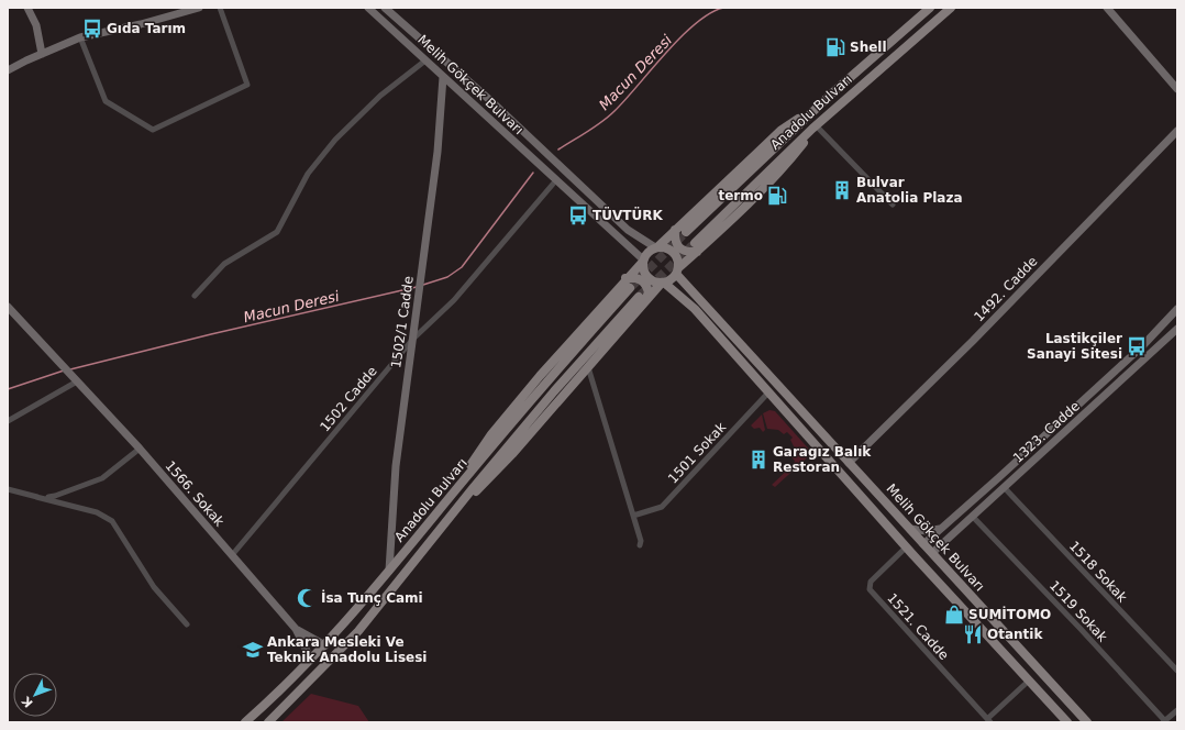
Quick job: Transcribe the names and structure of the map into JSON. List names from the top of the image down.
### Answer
{
  "streets": {
    "main road": ["Melih Gökçek Bulvarı", "Anadolu Bulvarı"],
    "street": [
      "1492. Cadde",
      "1502/1 Cadde",
      "1502 Cadde",
      "1323. Cadde",
      "1501 Sokak",
      "1566. Sokak",
      "1518 Sokak",
      "1519 Sokak",
      "1521. Cadde"
    ]
  },
  "crossings": [
    ["Melih Gökçek Bulvarı", "Anadolu Bulvarı"],
    ["Melih Gökçek Bulvarı", "1492. Cadde"],
    ["Melih Gökçek Bulvarı", "1502/1 Cadde"],
    ["Melih Gökçek Bulvarı", "1502 Cadde"],
    ["Melih Gökçek Bulvarı", "1323. Cadde"],
    ["Melih Gökçek Bulvarı", "1501 Sokak"],
    ["Melih Gökçek Bulvarı", "1521. Cadde"],
    ["Anadolu Bulvarı", "1502/1 Cadde"],
    ["1502/1 Cadde", "1502 Cadde"],
    ["1502 Cadde", "1566. Sokak"],
    ["1323. Cadde", "1518 Sokak"],
    ["1323. Cadde", "1519 Sokak"]
  ],
  "water": ["Macun Deresi"],
  "places": {
    "bus stop": ["Gıda Tarım", "TÜVTÜRK", "Lastikçiler Sanayi Sitesi"],
    "fuel station": ["Shell", "termo"],
    "building": ["Bulvar Anatolia Plaza", "Garagız Balık Restoran"],
    "mosque": ["İsa Tunç Cami"],
    "shop": ["SUMİTOMO"],
    "restaurant": ["Otantik"],
    "school or university": ["Ankara Mesleki Ve Teknik Anadolu Lisesi"]
  },
  "north": "bottom left"
}
